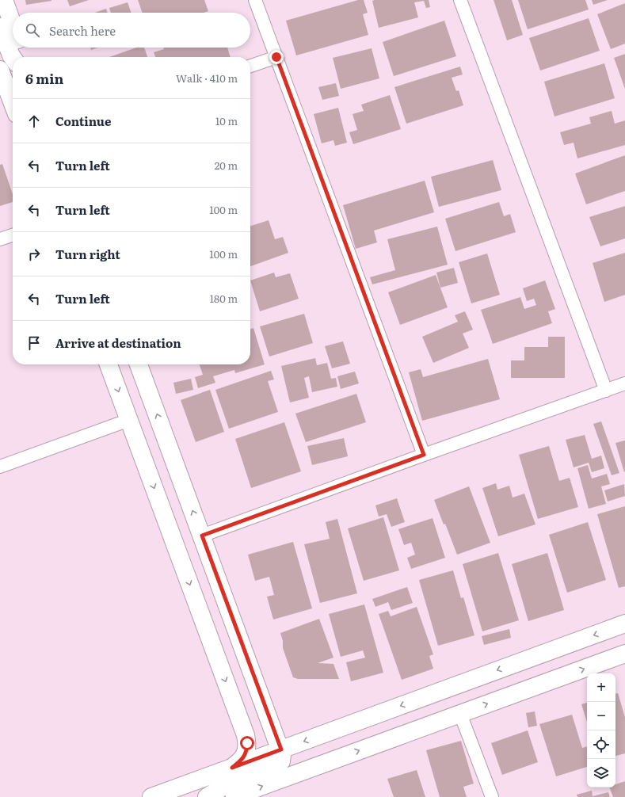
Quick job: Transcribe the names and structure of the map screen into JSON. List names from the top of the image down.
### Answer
{
  "page": {
    "search": "Search here",
    "heading": ["6 min", "Walk · 410 m"],
    "list": [
      ["Continue", "10 m"],
      ["Turn left", "20 m"],
      ["Turn left", "100 m"],
      ["Turn right", "100 m"],
      ["Turn left", "180 m"],
      "Arrive at destination"
    ],
    "map_buttons": ["+", "−"]
  }
}
